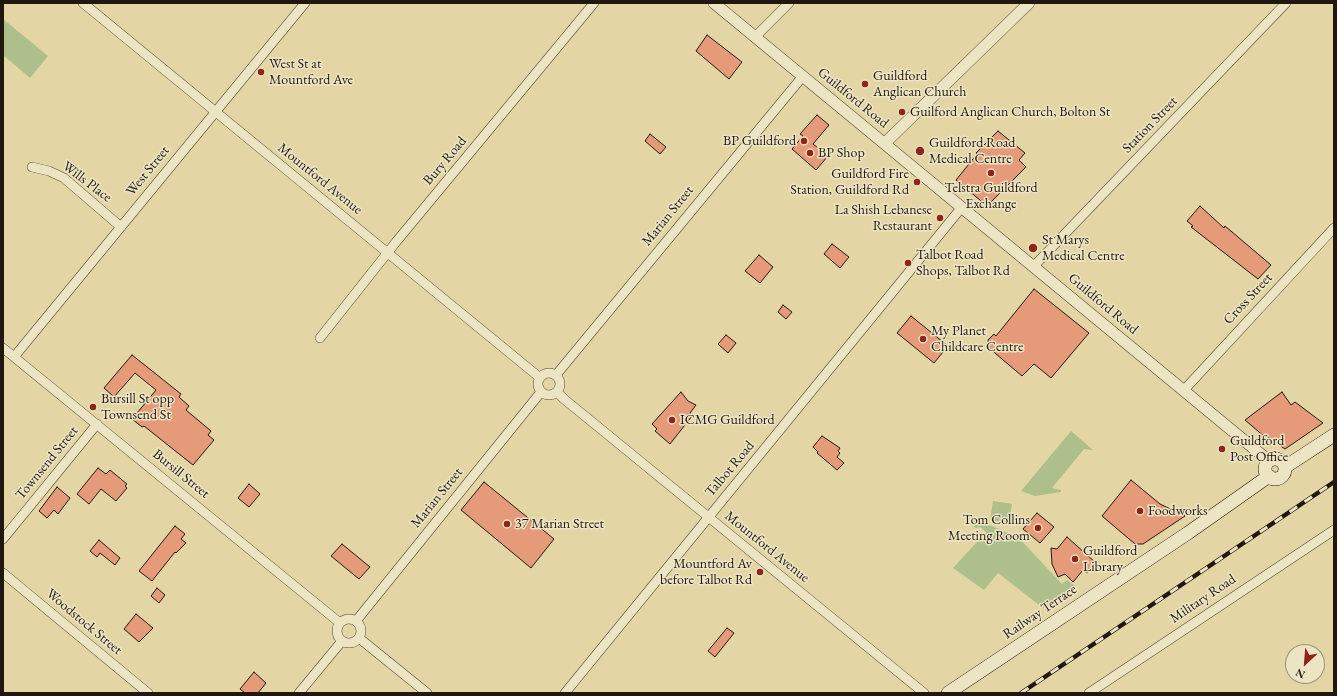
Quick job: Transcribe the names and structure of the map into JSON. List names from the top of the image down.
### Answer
{
  "streets": {
    "main road": ["Railway Terrace"],
    "street": [
      "Guildford Road",
      "Station Street",
      "Bury Road",
      "West Street",
      "Mountford Avenue",
      "Wills Place",
      "Marian Street",
      "Cross Street",
      "Townsend Street",
      "Talbot Road",
      "Bursill Street",
      "Military Road",
      "Woodstock Street"
    ]
  },
  "crossings": [
    ["Guildford Road", "Station Street"],
    ["Guildford Road", "Marian Street"],
    ["Guildford Road", "Cross Street"],
    ["Guildford Road", "Talbot Road"],
    ["Guildford Road", "Railway Terrace"],
    ["Bury Road", "Mountford Avenue"],
    ["West Street", "Mountford Avenue"],
    ["West Street", "Wills Place"],
    ["West Street", "Bursill Street"],
    ["Mountford Avenue", "Marian Street"],
    ["Mountford Avenue", "Talbot Road"],
    ["Marian Street", "Bursill Street"],
    ["Townsend Street", "Bursill Street"]
  ],
  "places": [
    "West St at Mountford Ave",
    "Guildford Anglican Church",
    "Guilford Anglican Church, Bolton St",
    "BP Guildford",
    "Guildford Road Medical Centre",
    "BP Shop",
    "Telstra Guildford Exchange",
    "Guildford Fire Station, Guildford Rd",
    "La Shish Lebanese Restaurant",
    "St Marys Medical Centre",
    "Talbot Road Shops, Talbot Rd",
    "My Planet Childcare Centre",
    "Bursill St opp Townsend St",
    "ICMG Guildford",
    "Guildford Post Office",
    "Foodworks",
    "37 Marian Street",
    "Tom Collins Meeting Room",
    "Guildford Library",
    "Mountford Av before Talbot Rd"
  ],
  "north": "bottom left"
}
